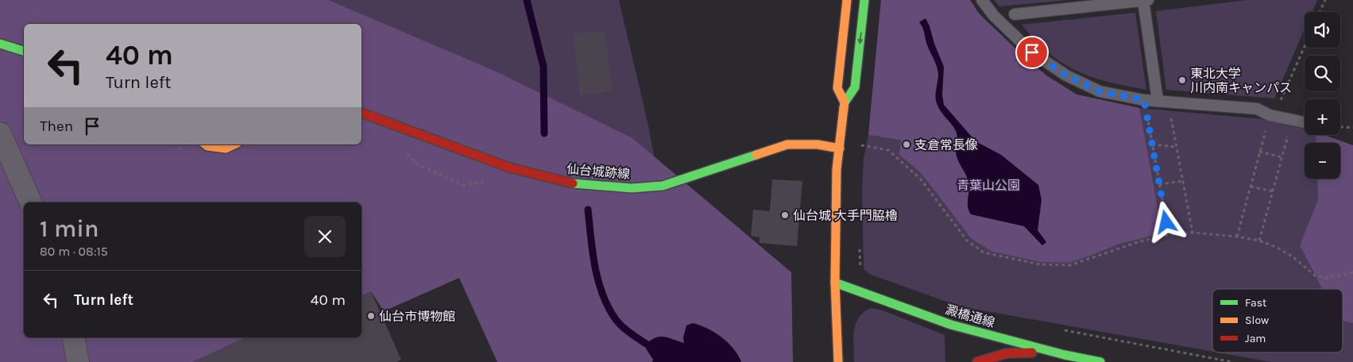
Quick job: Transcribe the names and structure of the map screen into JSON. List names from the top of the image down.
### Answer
{
  "streets": {
    "street": ["仙台城跡線", "澱橋通線"]
  },
  "parks": ["青葉山公園"],
  "places": [
    "東北大学 川内南キャンパス",
    "支倉常長像",
    "仙台城 大手門脇櫓",
    "仙台市博物館"
  ],
  "legend": ["Fast", "Slow", "Jam"],
  "page": {
    "map_buttons": ["+", "−"],
    "turn": ["40 m", "Turn left"],
    "then": "Then",
    "heading": ["1 min", "80 m · 08:15"],
    "list": [
      {
        "name": "Turn left",
        "value": "40 m"
      }
    ]
  }
}
